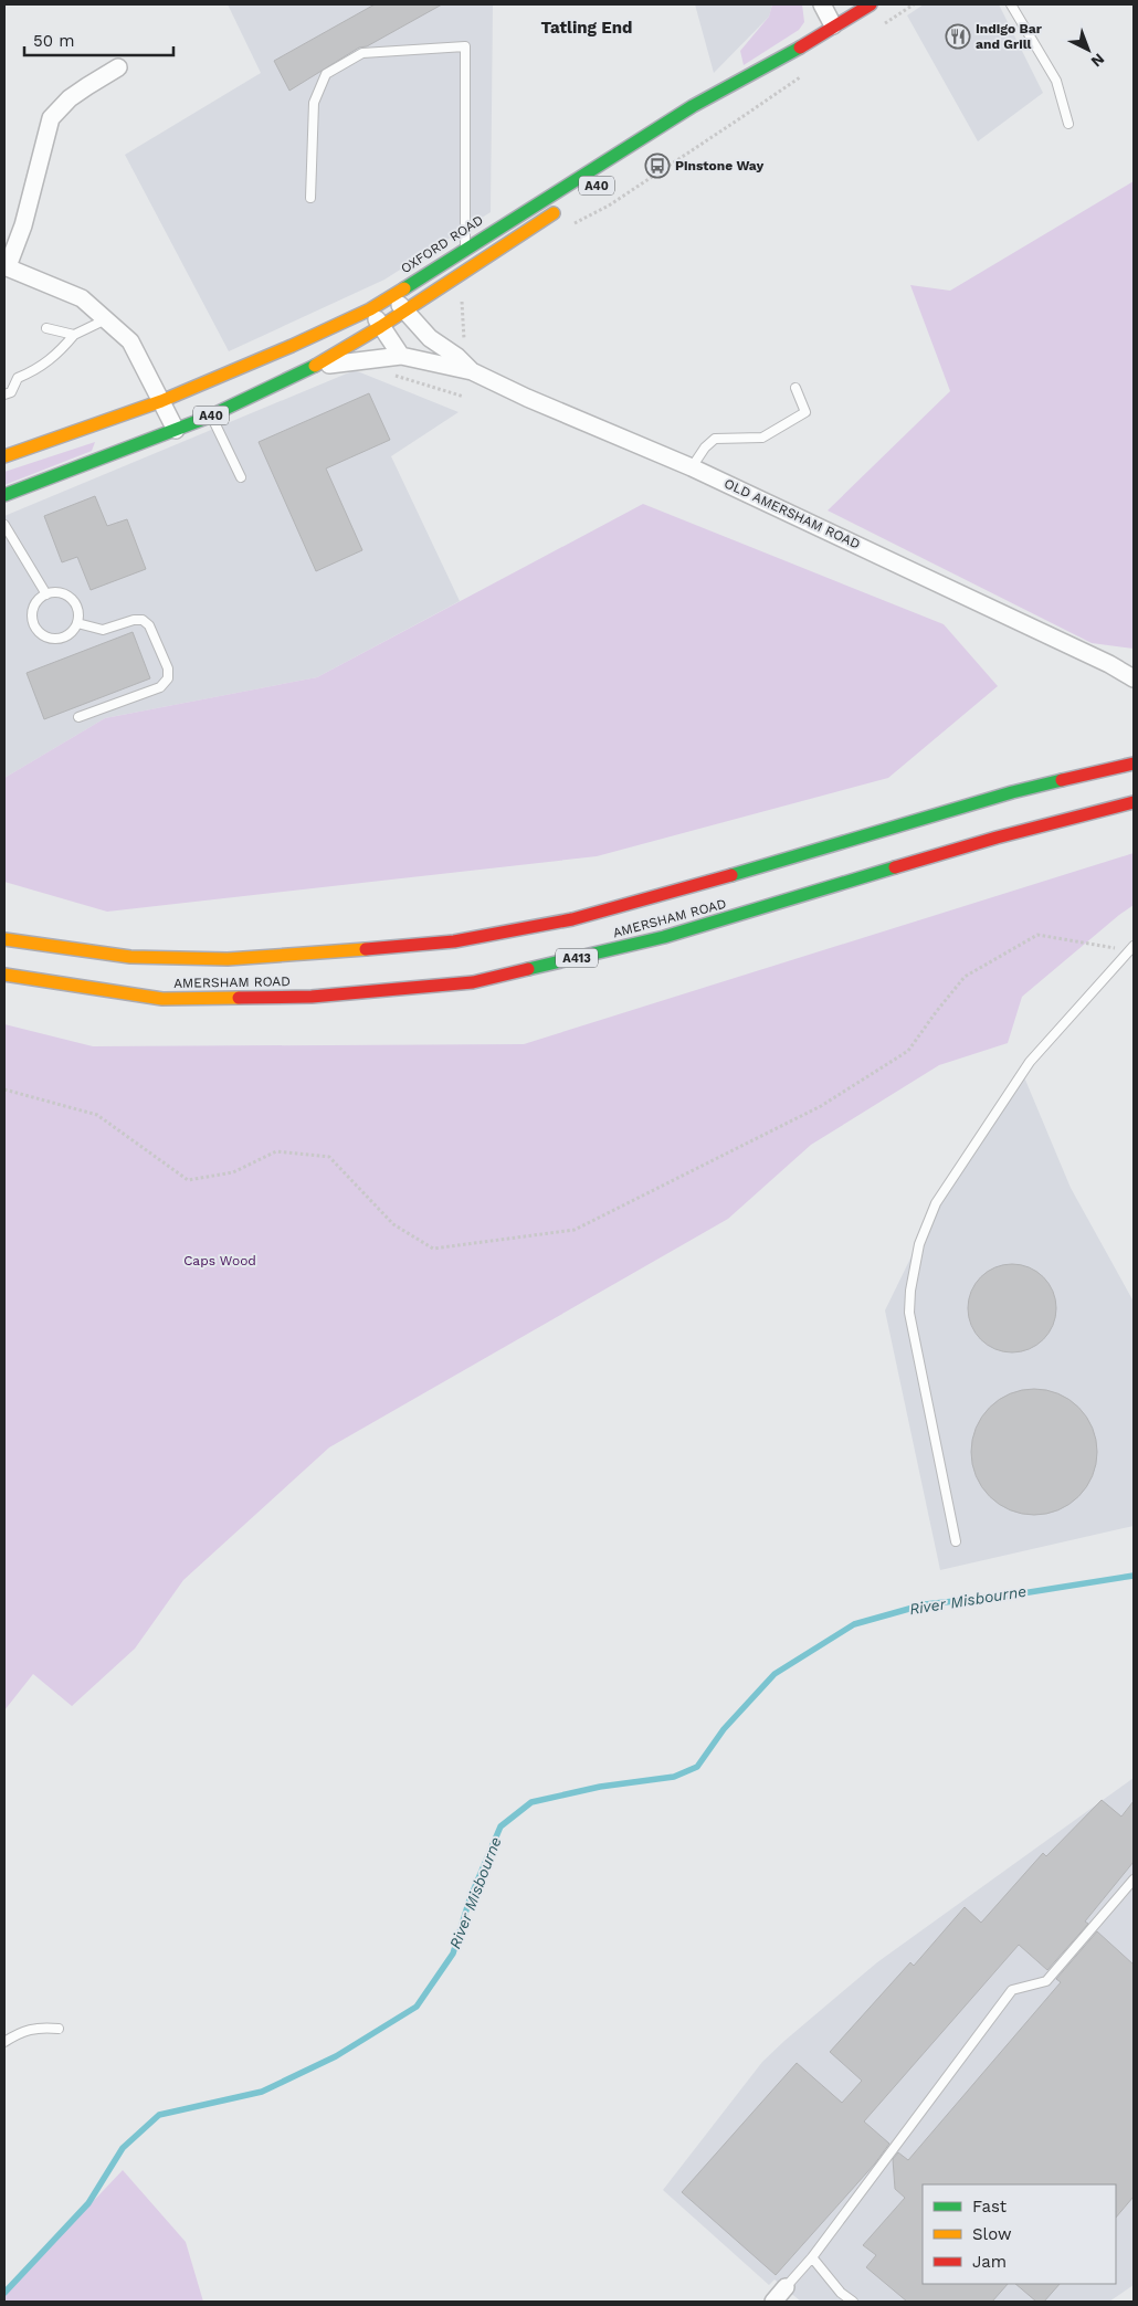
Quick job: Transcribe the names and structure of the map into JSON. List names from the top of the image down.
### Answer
{
  "streets": {
    "main road": [
      "A40",
      "OXFORD ROAD",
      "AMERSHAM ROAD",
      "A413"
    ],
    "street": ["OLD AMERSHAM ROAD"]
  },
  "crossings": [
    ["A40", "OXFORD ROAD"],
    ["A40", "OLD AMERSHAM ROAD"],
    ["OXFORD ROAD", "OLD AMERSHAM ROAD"]
  ],
  "districts": ["Tatling End"],
  "water": ["River Misbourne"],
  "parks": ["Caps Wood"],
  "places": {
    "restaurant": ["Indigo Bar and Grill"],
    "bus stop": ["Pinstone Way"]
  },
  "legend": ["Fast", "Slow", "Jam"],
  "scale_bar": "50 m",
  "north": "bottom right"
}
